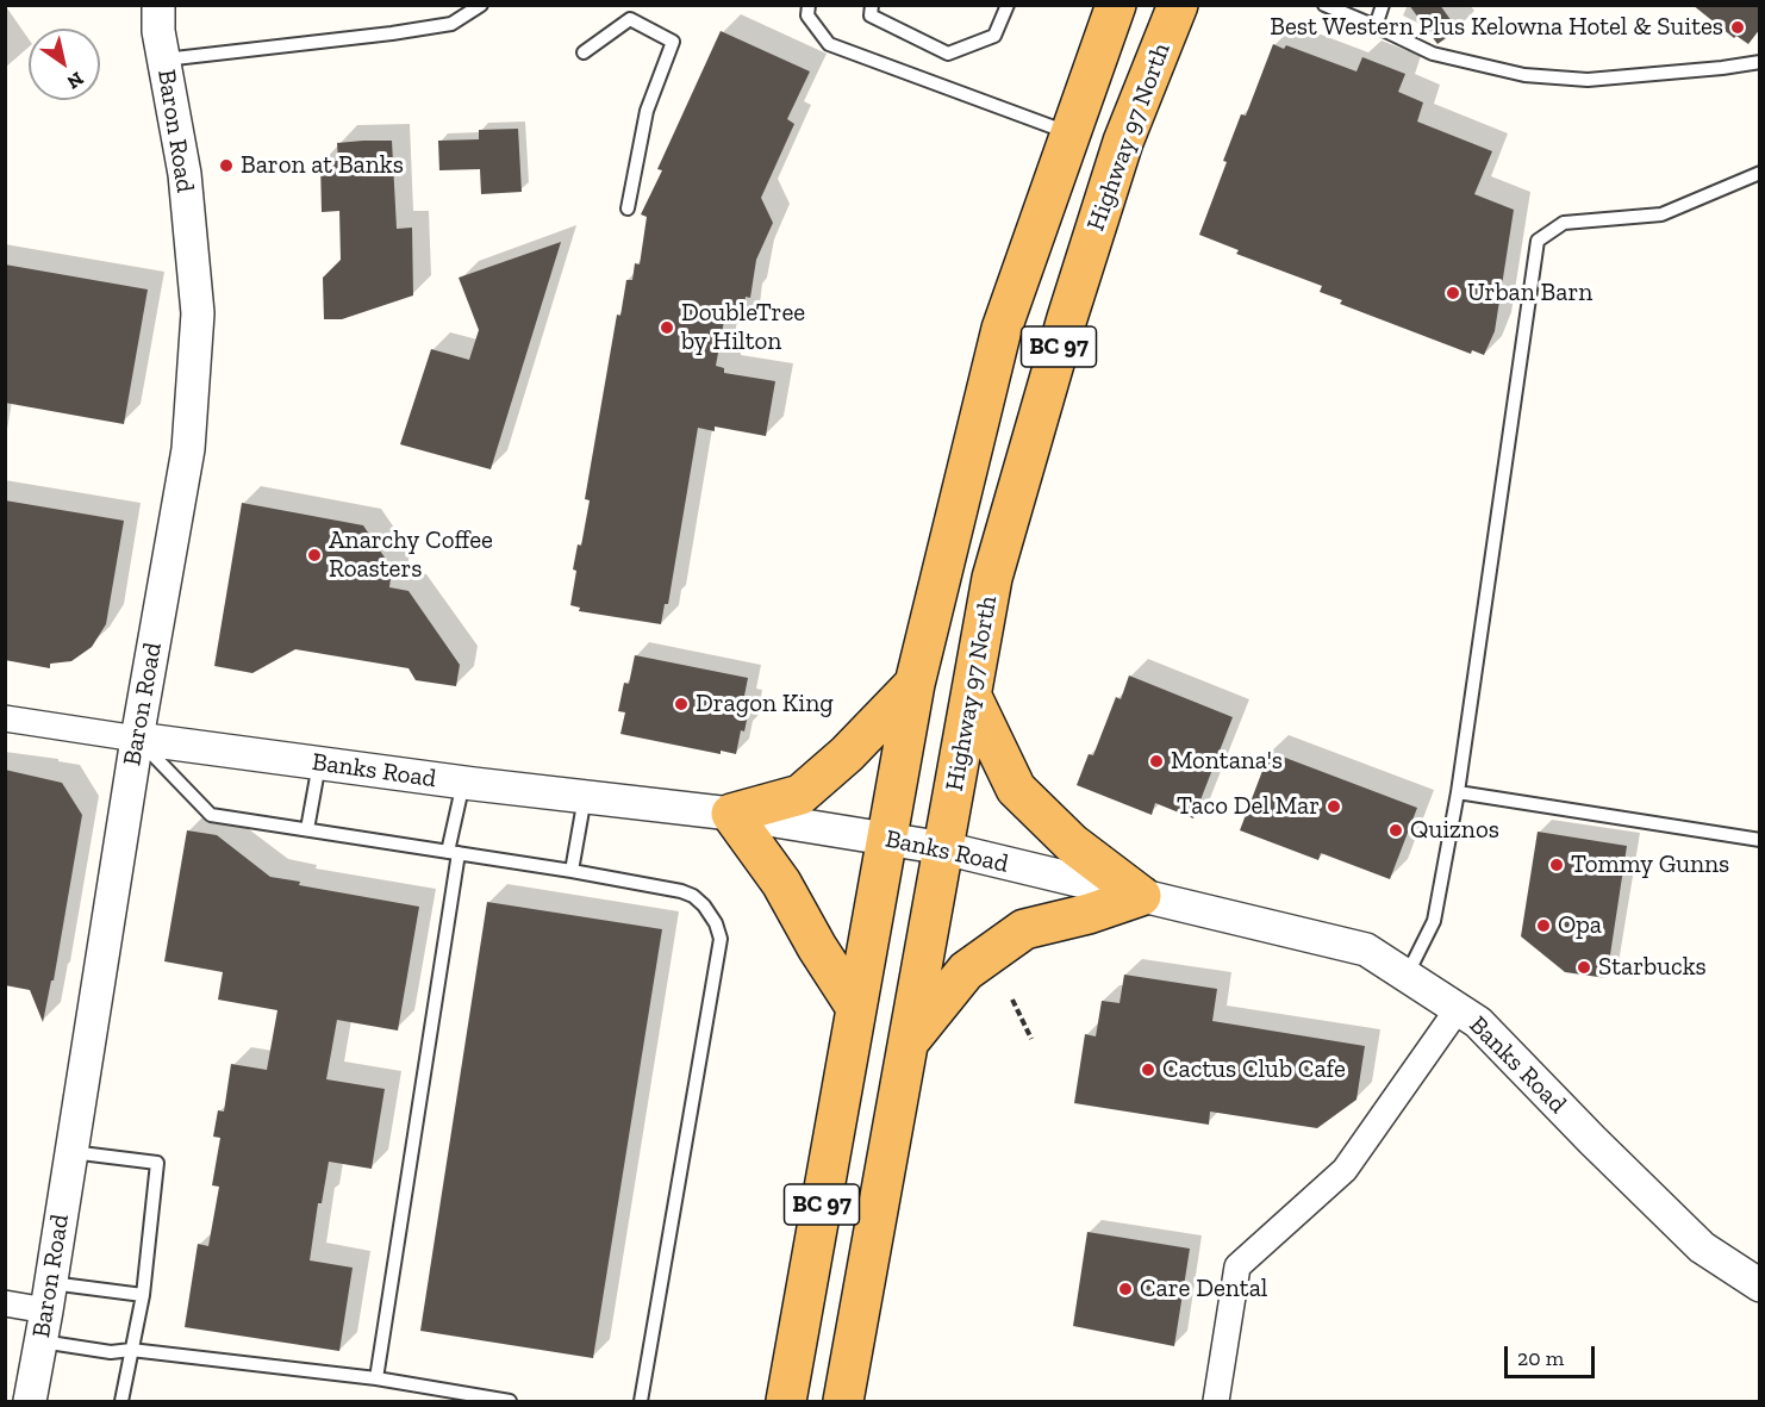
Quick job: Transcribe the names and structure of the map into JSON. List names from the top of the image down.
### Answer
{
  "streets": {
    "highway": ["Highway 97 North", "BC 97"],
    "street": ["Baron Road", "Banks Road"]
  },
  "crossings": [
    ["Baron Road", "Banks Road"],
    ["Highway 97 North", "Banks Road"]
  ],
  "places": [
    "Best Western Plus Kelowna Hotel & Suites",
    "Baron at Banks",
    "Urban Barn",
    "DoubleTree by Hilton",
    "Anarchy Coffee Roasters",
    "Dragon King",
    "Montana's",
    "Taco Del Mar",
    "Quiznos",
    "Tommy Gunns",
    "Opa",
    "Starbucks",
    "Cactus Club Cafe",
    "Care Dental"
  ],
  "scale_bar": "20 m",
  "north": "bottom right"
}
